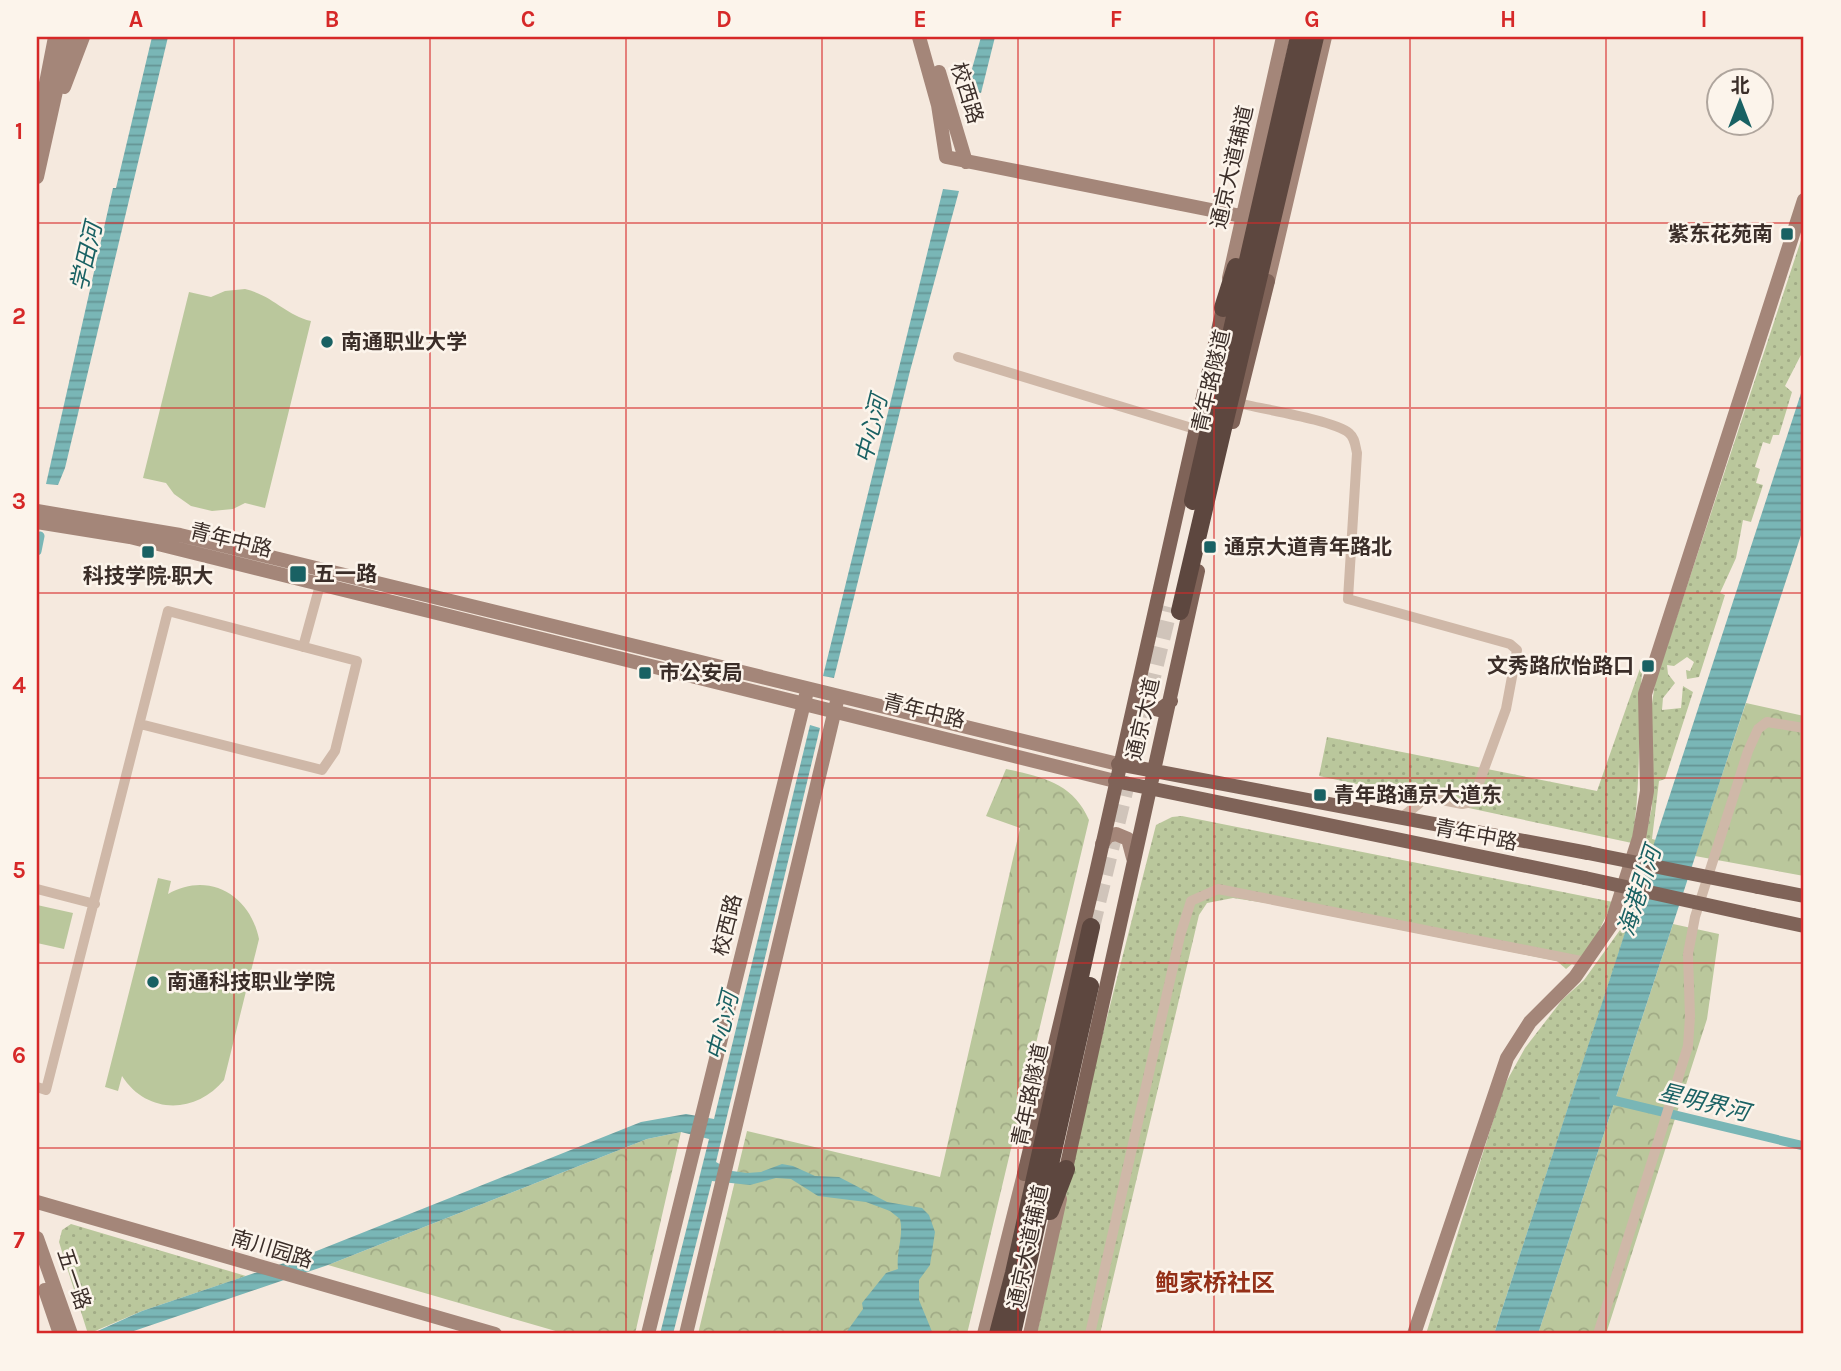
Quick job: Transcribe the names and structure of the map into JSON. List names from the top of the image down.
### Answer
{
  "streets": {
    "highway": ["青年路隧道"],
    "main road": ["青年中路", "通京大道"],
    "street": [
      "校西路",
      "通京大道辅道",
      "南川园路",
      "五一路"
    ]
  },
  "crossings": [
    ["校西路", "青年中路"],
    ["通京大道辅道", "通京大道"],
    ["青年中路", "通京大道"]
  ],
  "districts": ["鲍家桥社区"],
  "water": [
    "学田河",
    "中心河",
    "海港引河",
    "星明界河"
  ],
  "places": {
    "transit": [
      "紫东花苑南",
      "通京大道青年路北",
      "科技学院·职大",
      "五一路",
      "文秀路欣怡路口",
      "市公安局",
      "青年路通京大道东"
    ],
    "other": ["南通职业大学", "南通科技职业学院"]
  },
  "north": "top",
  "grid": {
    "columns": [
      "A",
      "B",
      "C",
      "D",
      "E",
      "F",
      "G",
      "H",
      "I"
    ],
    "rows": [
      "1",
      "2",
      "3",
      "4",
      "5",
      "6",
      "7"
    ]
  }
}
